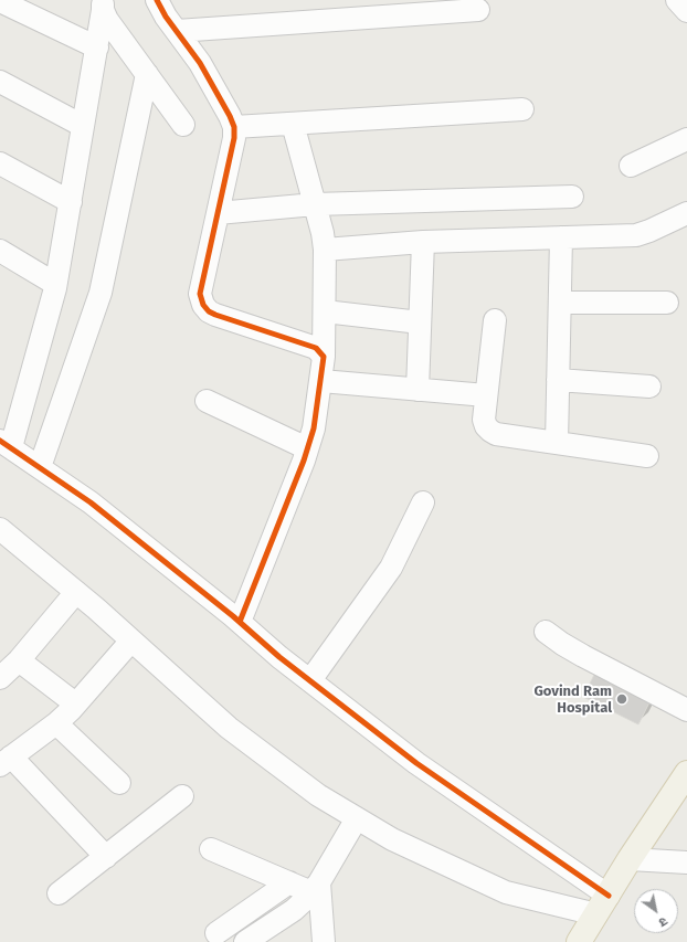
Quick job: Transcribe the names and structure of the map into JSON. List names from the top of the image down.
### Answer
{
  "places": ["Govind Ram Hospital"],
  "north": "bottom right"
}
